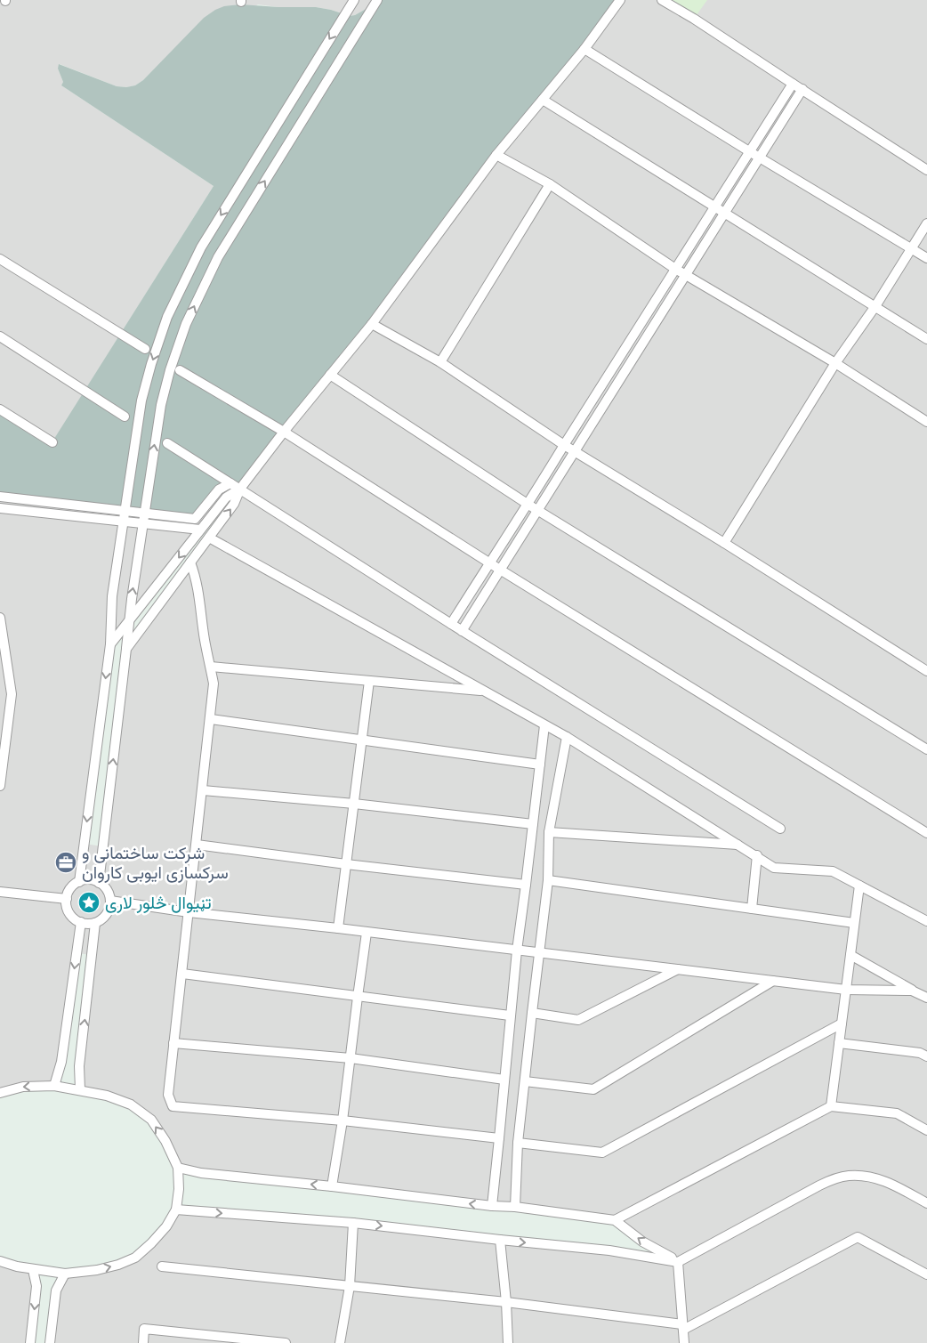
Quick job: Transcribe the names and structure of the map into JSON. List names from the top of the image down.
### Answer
{
  "places": {
    "office": ["شرکت ساختمانی و سرکسازی ایوبی کاروان"],
    "place": ["تڼیوال څلور لاری"]
  }
}
